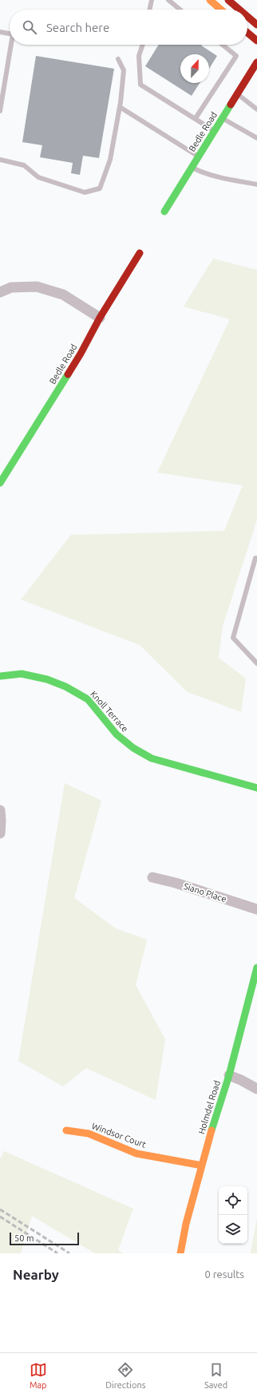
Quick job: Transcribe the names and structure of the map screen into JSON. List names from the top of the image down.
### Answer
{
  "streets": {
    "main road": [
      "Bedle Road",
      "Knoll Terrace",
      "Holmdel Road",
      "Windsor Court"
    ],
    "street": ["Siano Place"]
  },
  "crossings": [
    ["Holmdel Road", "Windsor Court"]
  ],
  "scale_bar": "50 m",
  "north": "top",
  "page": {
    "search": "Search here",
    "scale": "50 m",
    "heading": ["Nearby", "0 results"],
    "nav": ["Map", "Directions", "Saved"]
  }
}
